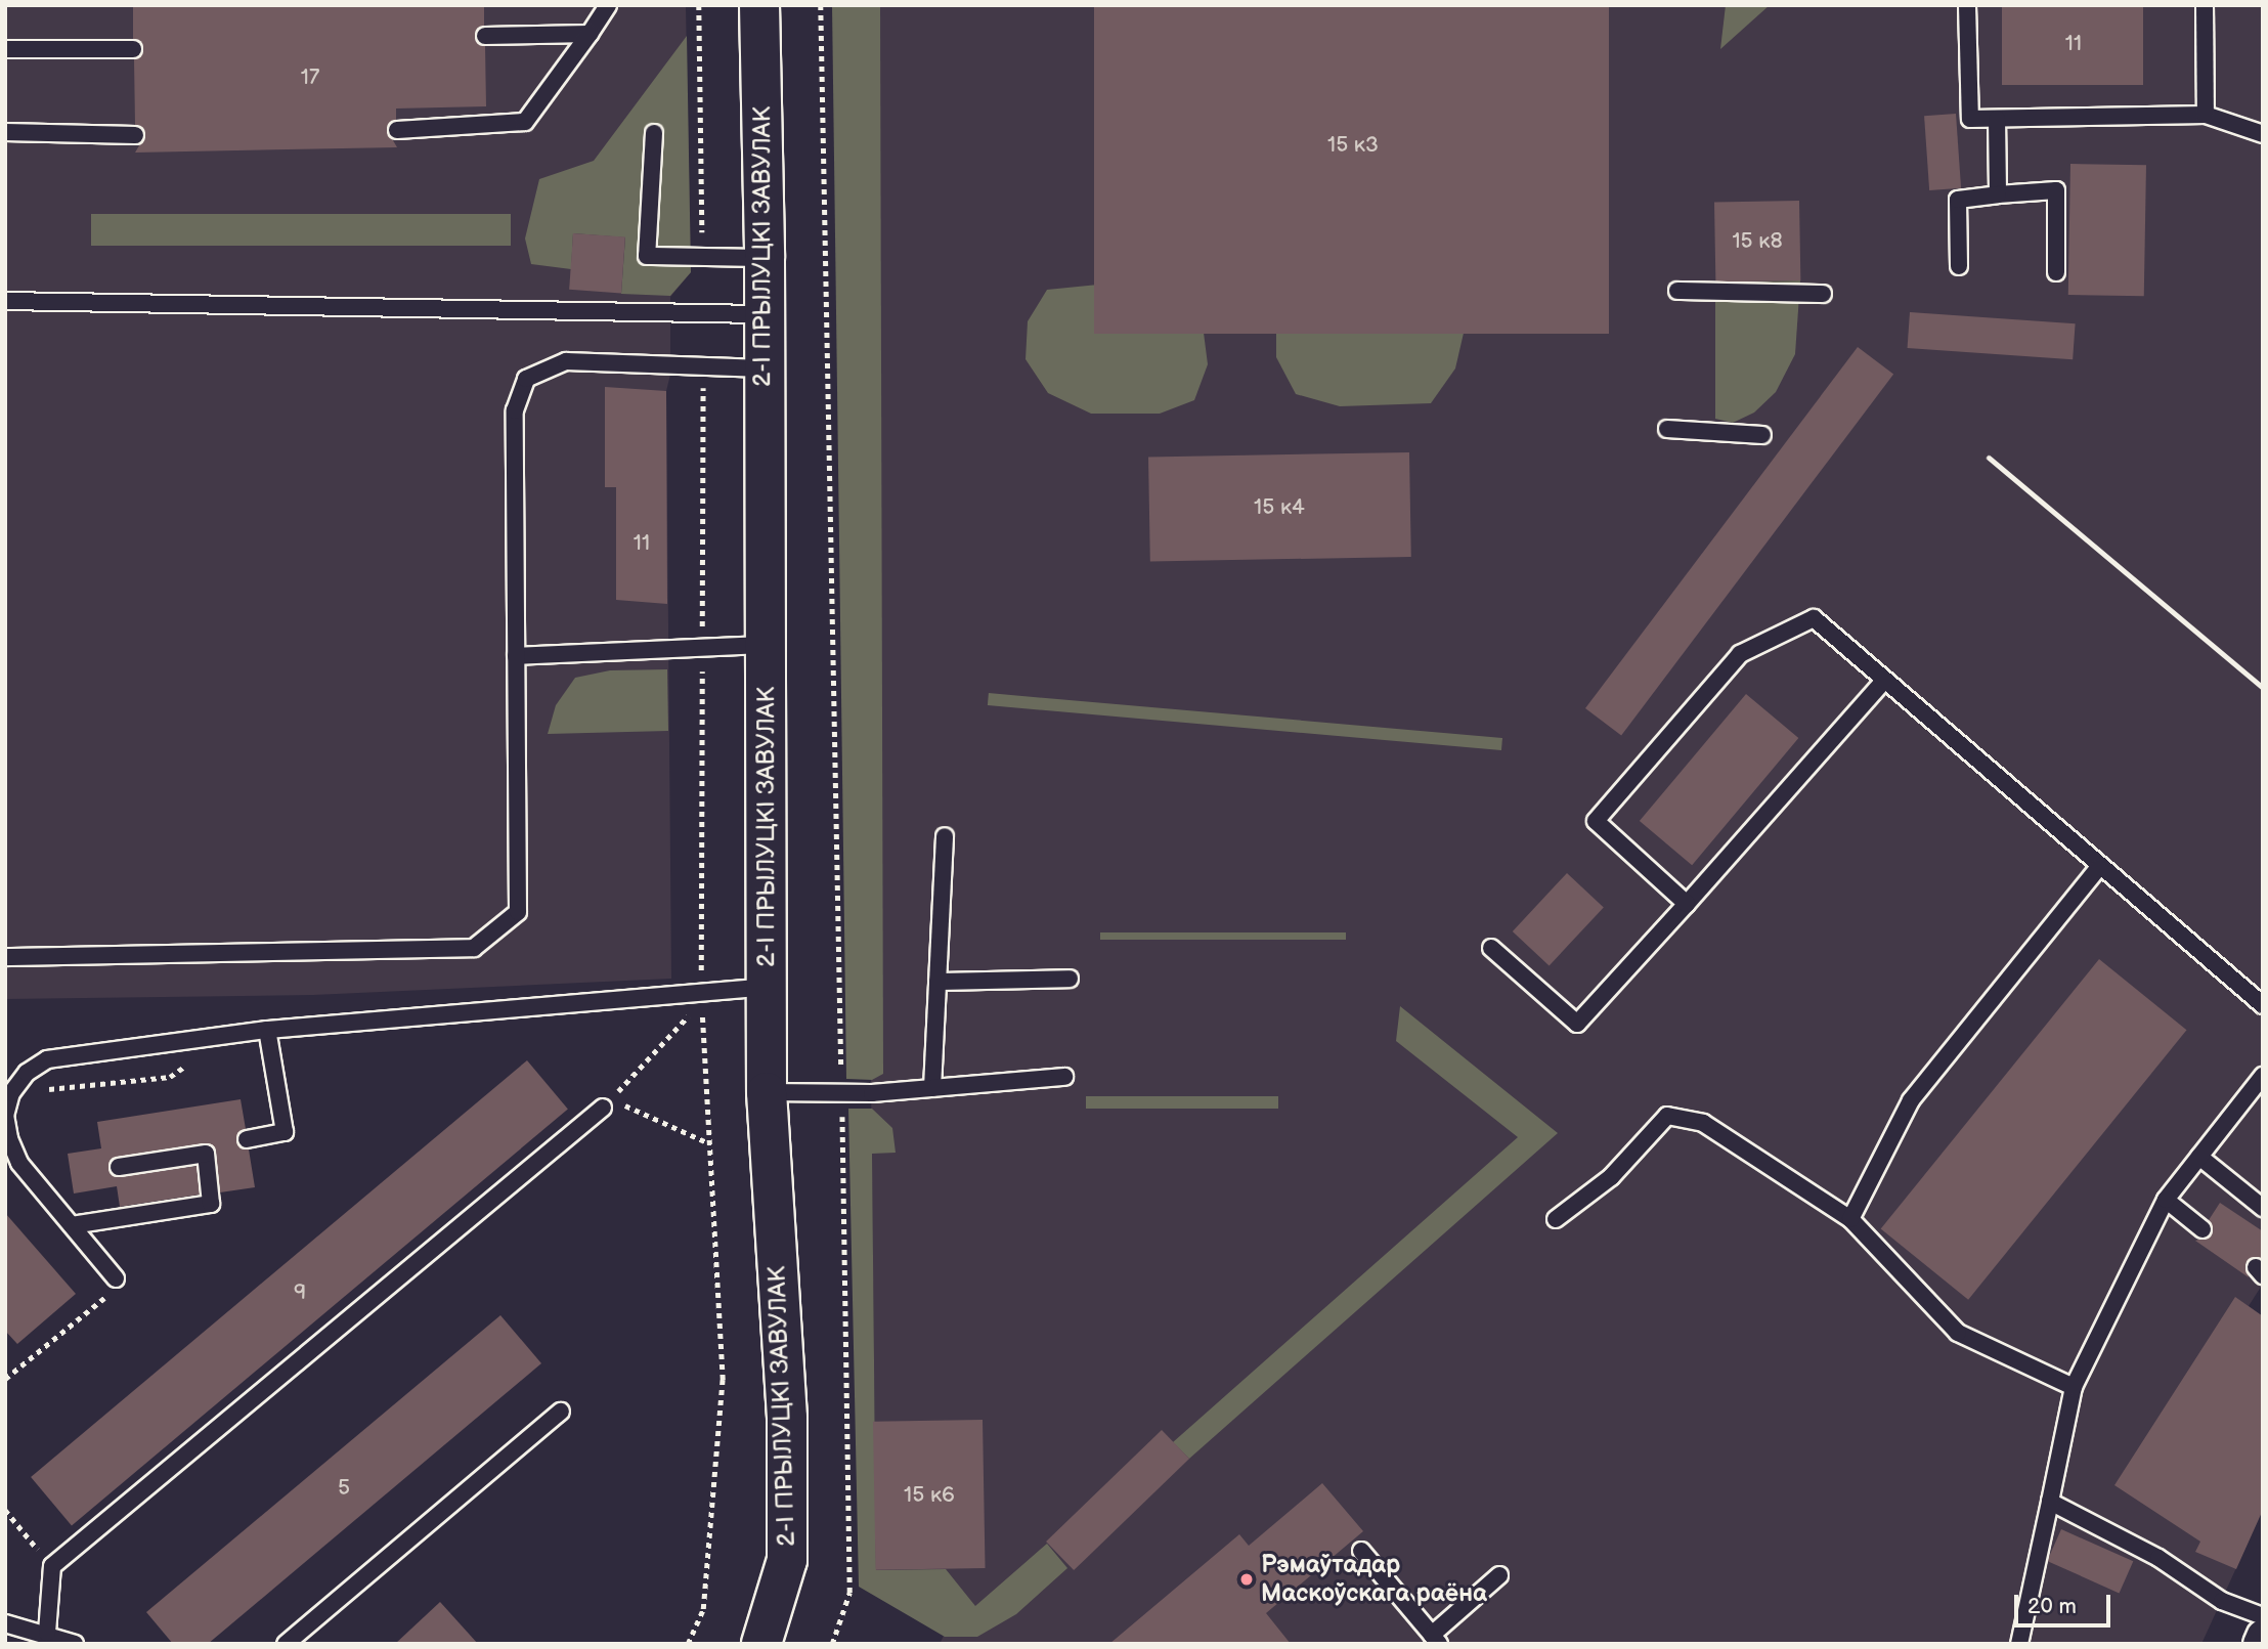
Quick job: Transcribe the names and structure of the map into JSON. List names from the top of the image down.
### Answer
{
  "streets": {
    "street": ["2-І ПРЫЛУЦКІ ЗАВУЛАК"]
  },
  "places": ["Рэмаўтадар Маскоўскага раёна"],
  "house_numbers": [
    "11",
    "17",
    "15 к3",
    "15 к8",
    "15 к4",
    "11",
    "9",
    "5",
    "15 к6"
  ],
  "scale_bar": "20 m"
}
